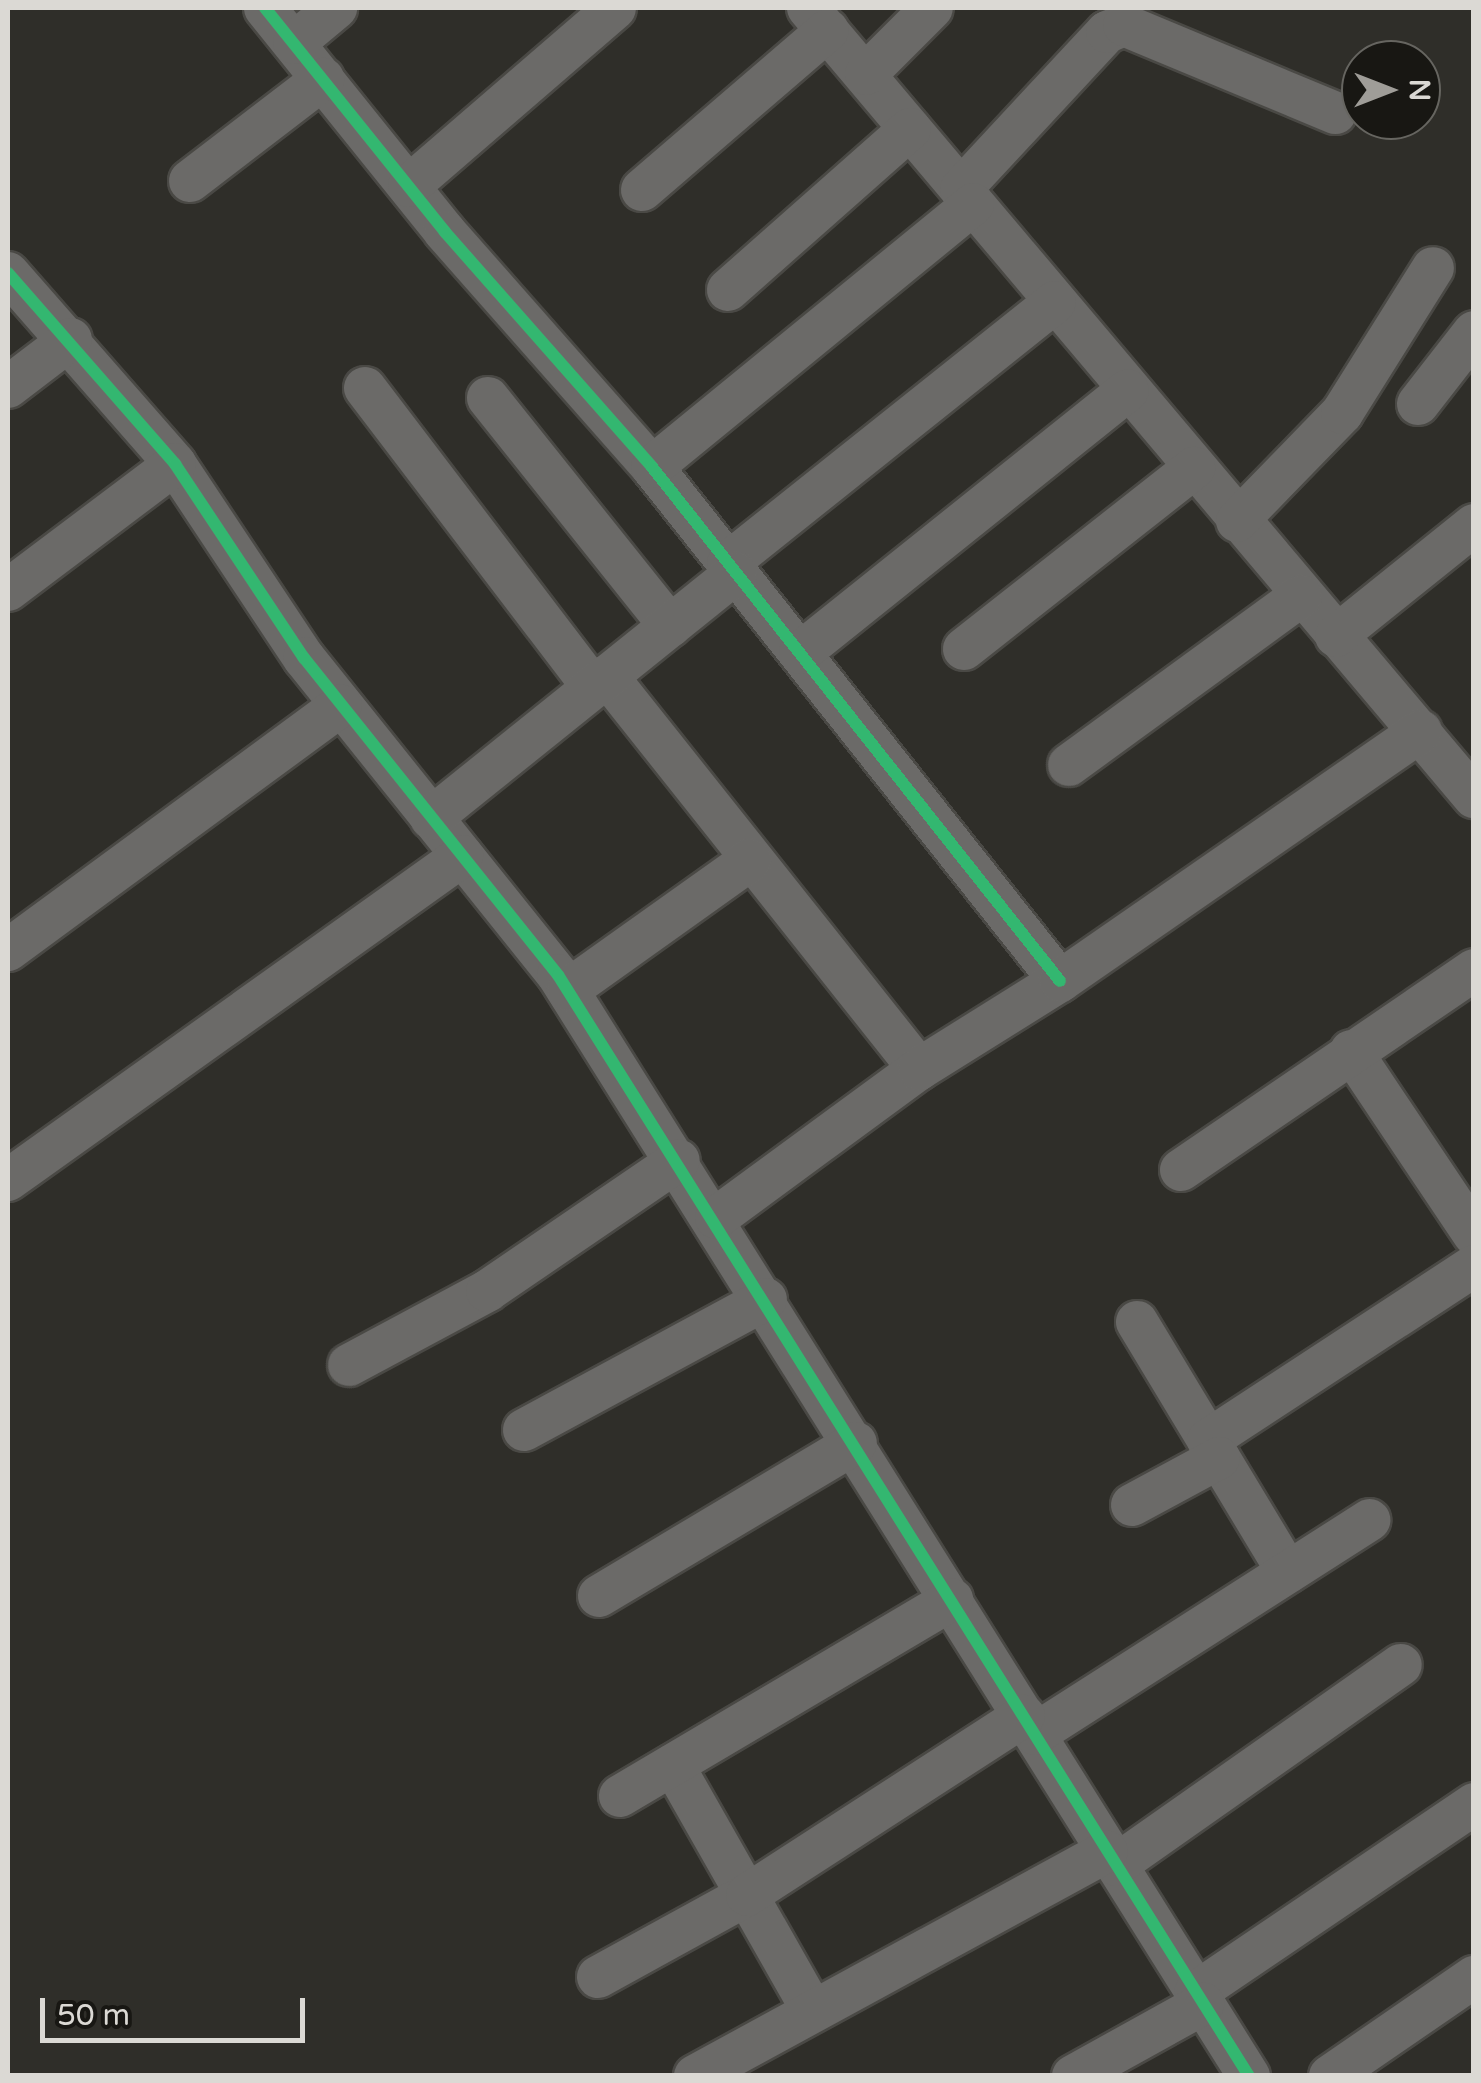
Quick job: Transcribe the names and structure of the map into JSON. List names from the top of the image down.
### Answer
{
  "scale_bar": "50 m",
  "north": "right"
}
